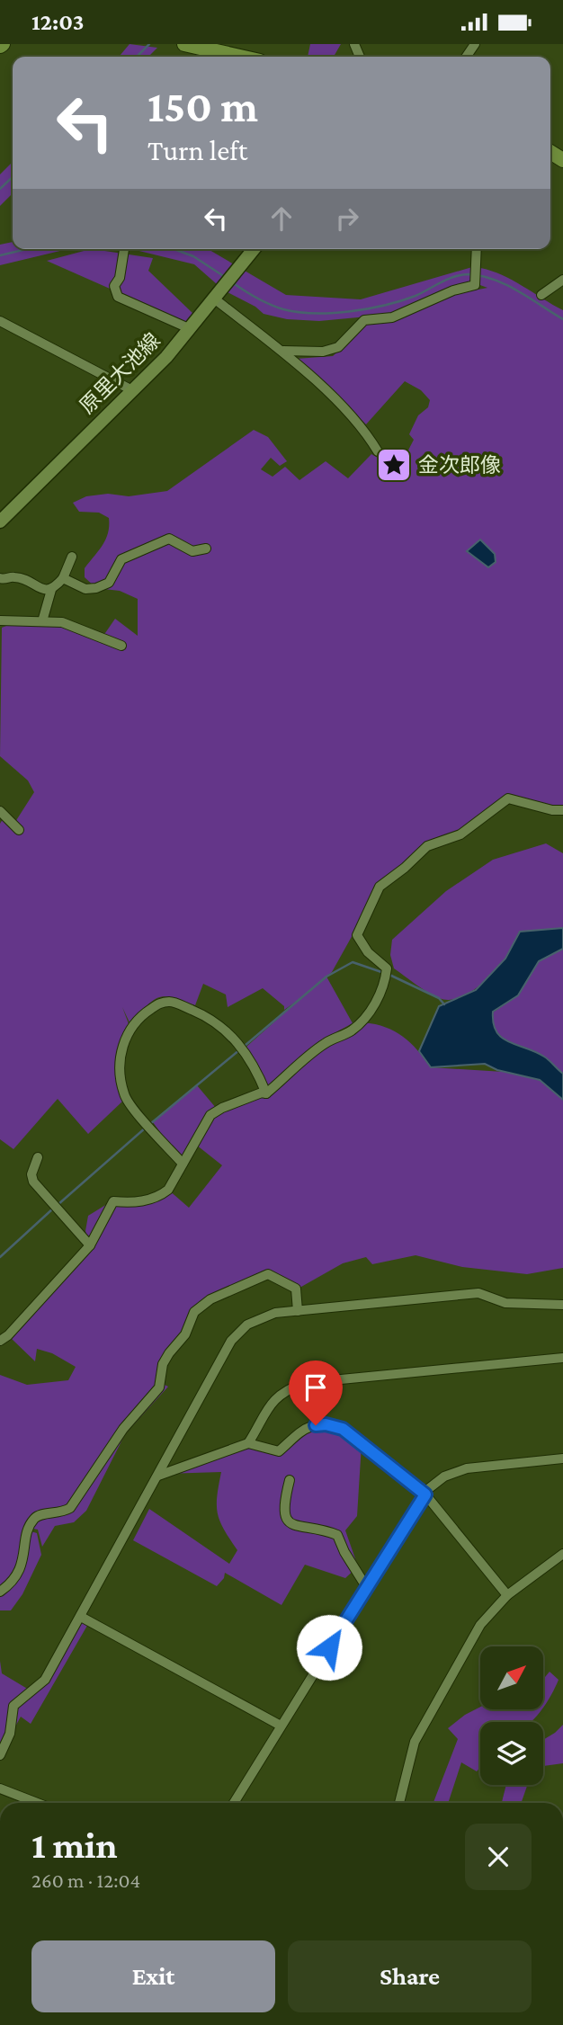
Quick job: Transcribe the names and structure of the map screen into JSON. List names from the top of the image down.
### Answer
{
  "streets": {
    "main road": ["原里大池線"]
  },
  "places": {
    "place": ["金次郎像"]
  },
  "north": "top right",
  "page": {
    "status": "12:03",
    "turn": ["150 m", "Turn left"],
    "heading": ["1 min", "260 m · 12:04"],
    "buttons": ["Exit", "Share"]
  }
}
